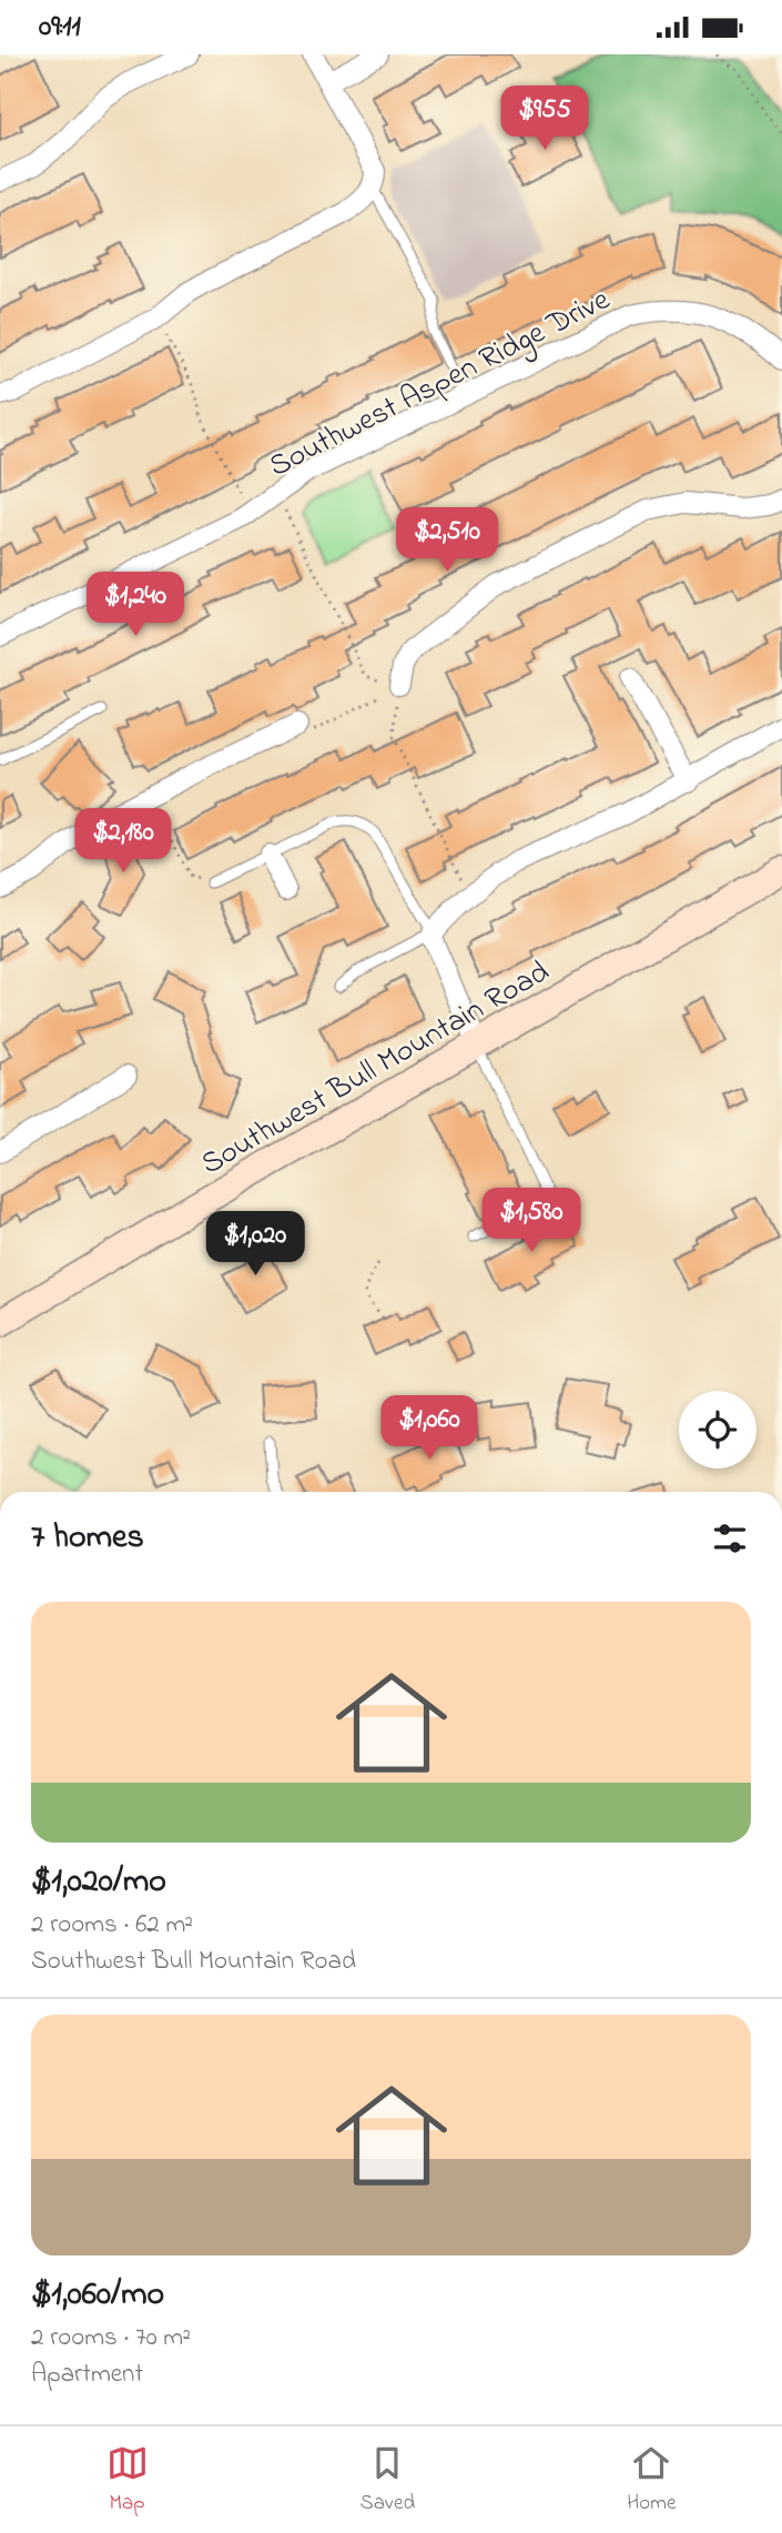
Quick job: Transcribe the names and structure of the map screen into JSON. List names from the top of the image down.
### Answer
{
  "streets": {
    "main road": ["Southwest Bull Mountain Road"],
    "street": ["Southwest Aspen Ridge Drive"]
  },
  "page": {
    "status": "09:11",
    "price": [
      "$955",
      "$2,510",
      "$1,240",
      "$2,180",
      "$1,580",
      "$1,020",
      "$1,060"
    ],
    "heading": "7 homes",
    "list": [
      {
        "name": "$1,020/mo",
        "note": "2 rooms · 62 m² · Southwest Bull Mountain Road"
      },
      {
        "name": "$1,060/mo",
        "note": "2 rooms · 70 m² · Apartment"
      }
    ],
    "tabs": ["Map", "Saved", "Home"]
  }
}
